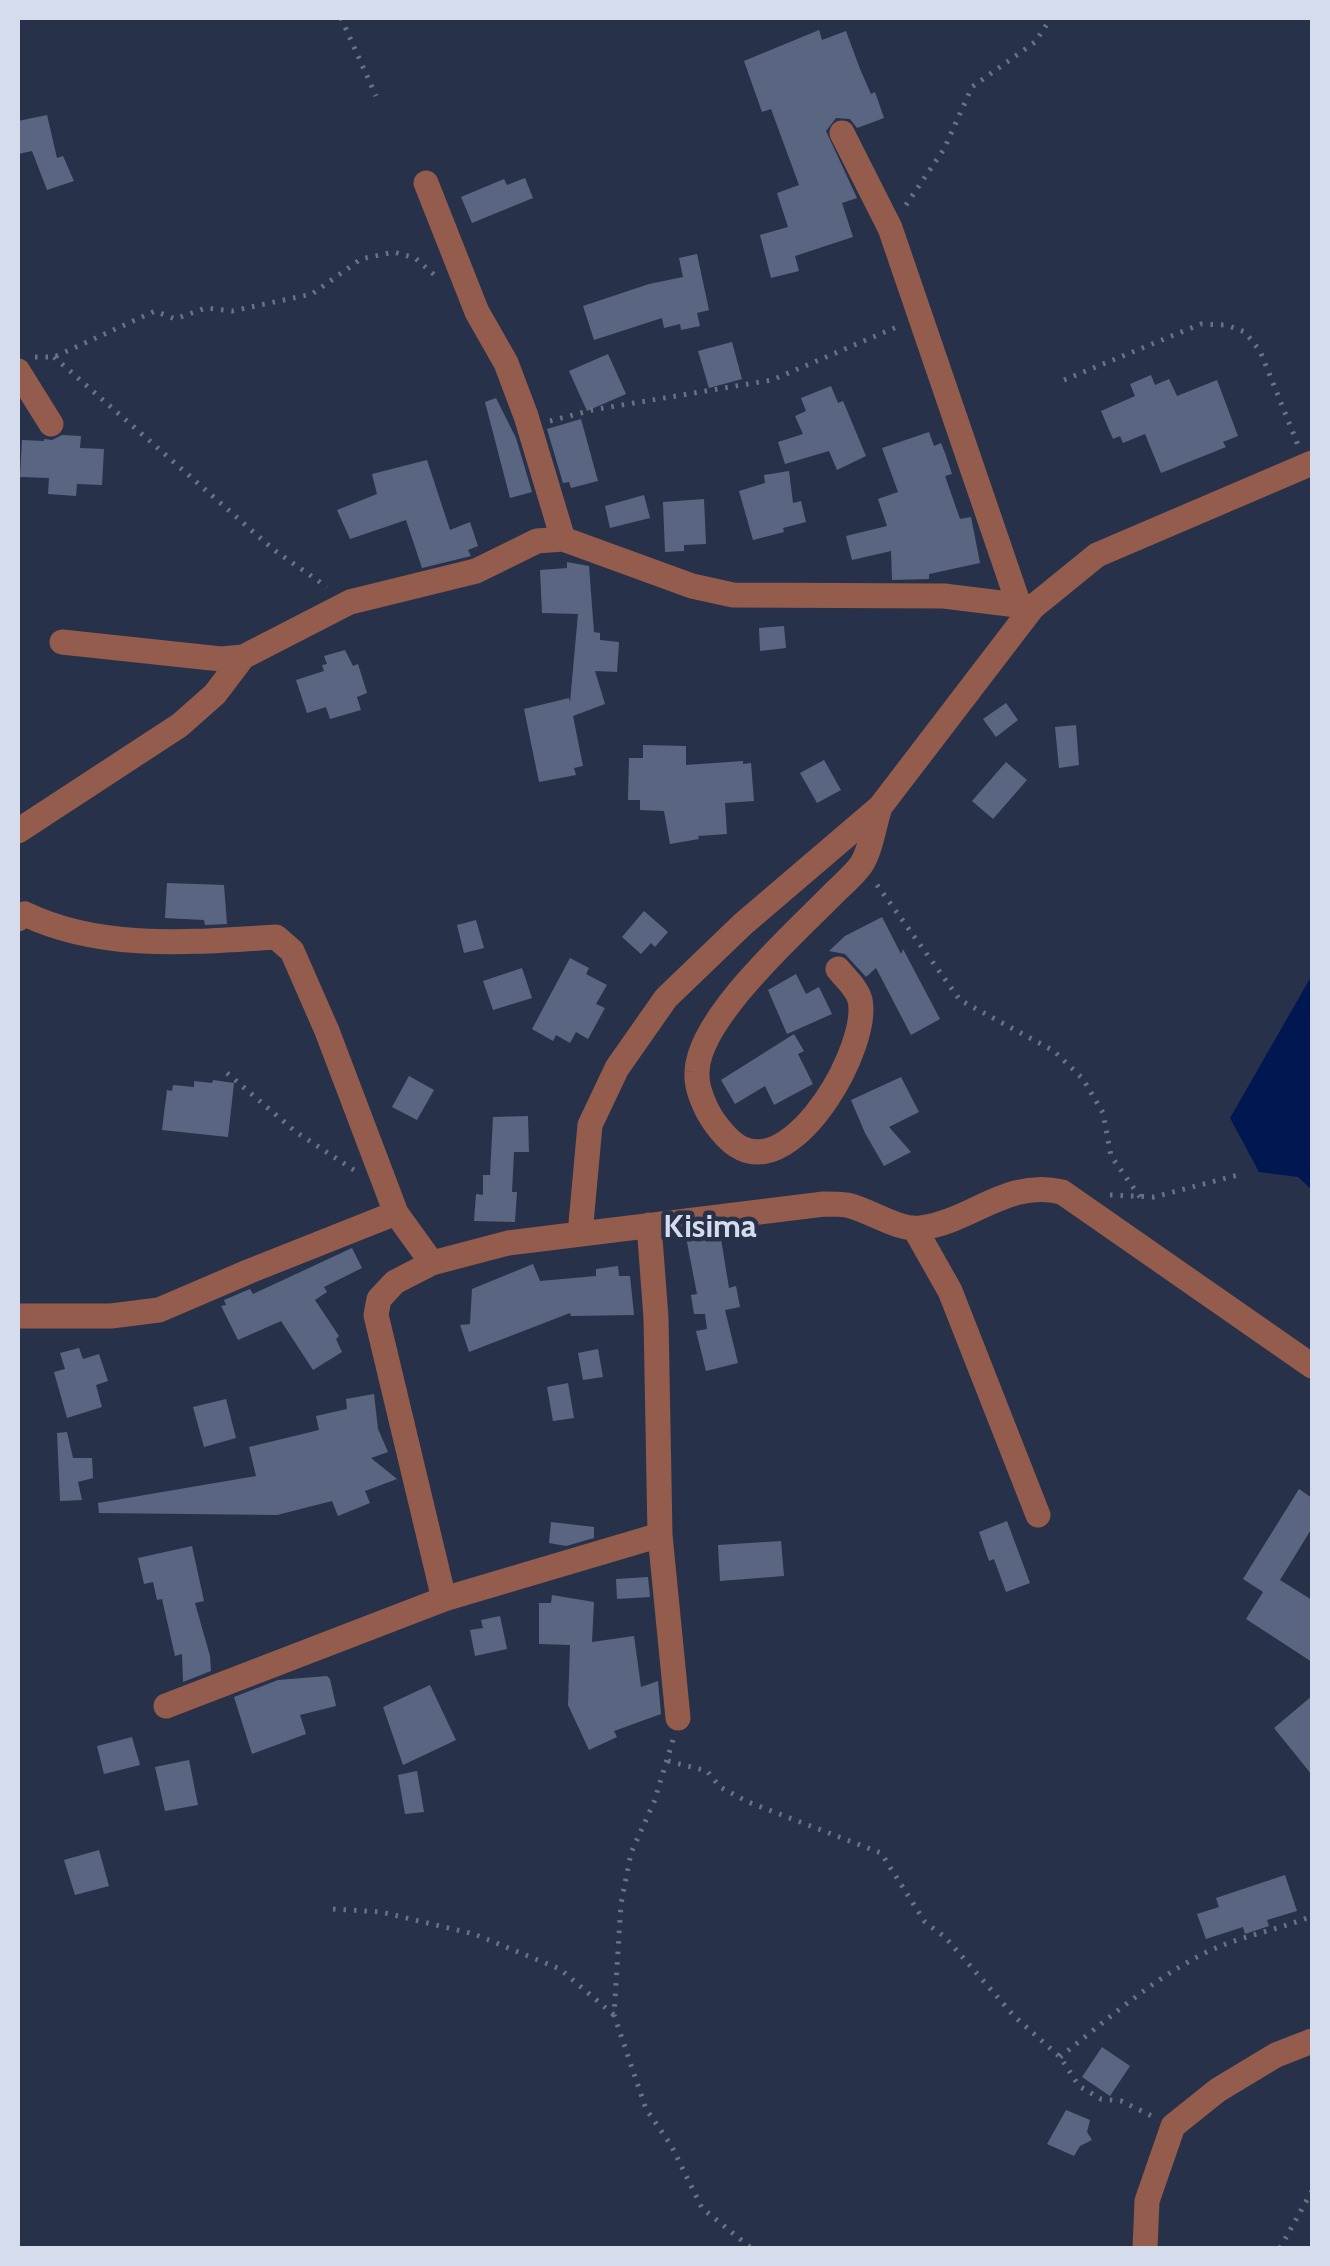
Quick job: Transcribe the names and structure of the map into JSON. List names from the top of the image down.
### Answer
{
  "districts": ["Kisima"]
}
